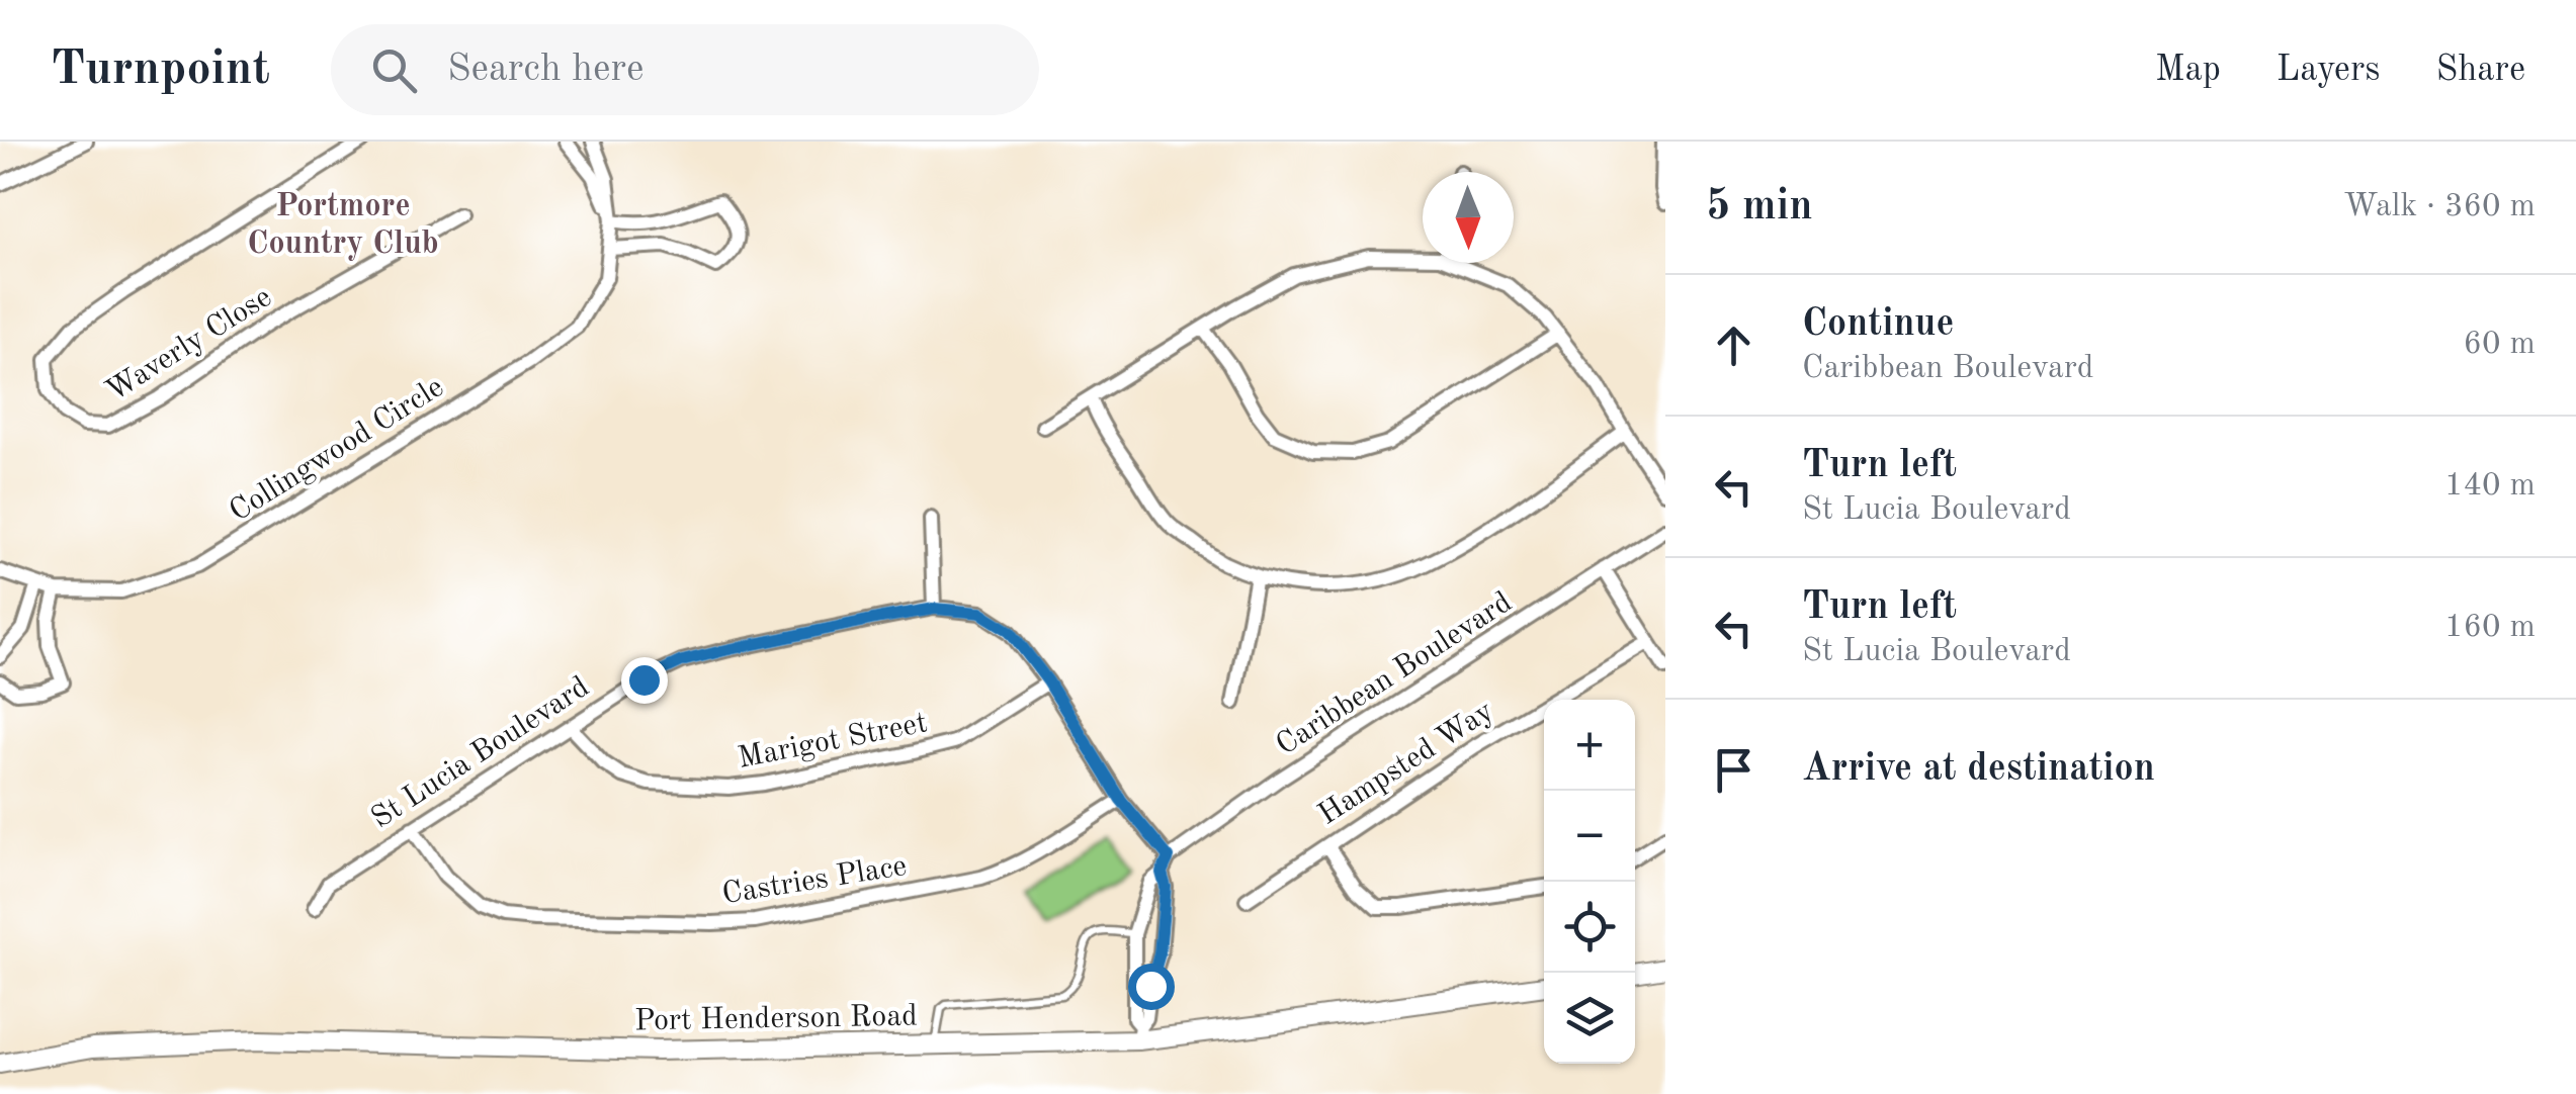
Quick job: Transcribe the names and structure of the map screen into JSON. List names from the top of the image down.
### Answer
{
  "streets": {
    "street": [
      "Waverly Close",
      "Collingwood Circle",
      "Caribbean Boulevard",
      "Marigot Street",
      "St Lucia Boulevard",
      "Hampsted Way",
      "Castries Place",
      "Port Henderson Road"
    ]
  },
  "crossings": [
    ["Caribbean Boulevard", "St Lucia Boulevard"],
    ["Caribbean Boulevard", "Port Henderson Road"],
    ["Marigot Street", "St Lucia Boulevard"],
    ["St Lucia Boulevard", "Castries Place"]
  ],
  "districts": ["Portmore Country Club"],
  "north": "bottom",
  "page": {
    "header": "Turnpoint",
    "search": "Search here",
    "nav": ["Map", "Layers", "Share"],
    "heading": ["5 min", "Walk · 360 m"],
    "list": [
      ["Continue", "Caribbean Boulevard", "60 m"],
      ["Turn left", "St Lucia Boulevard", "140 m"],
      ["Turn left", "St Lucia Boulevard", "160 m"],
      "Arrive at destination"
    ],
    "map_buttons": ["+", "−"]
  }
}
